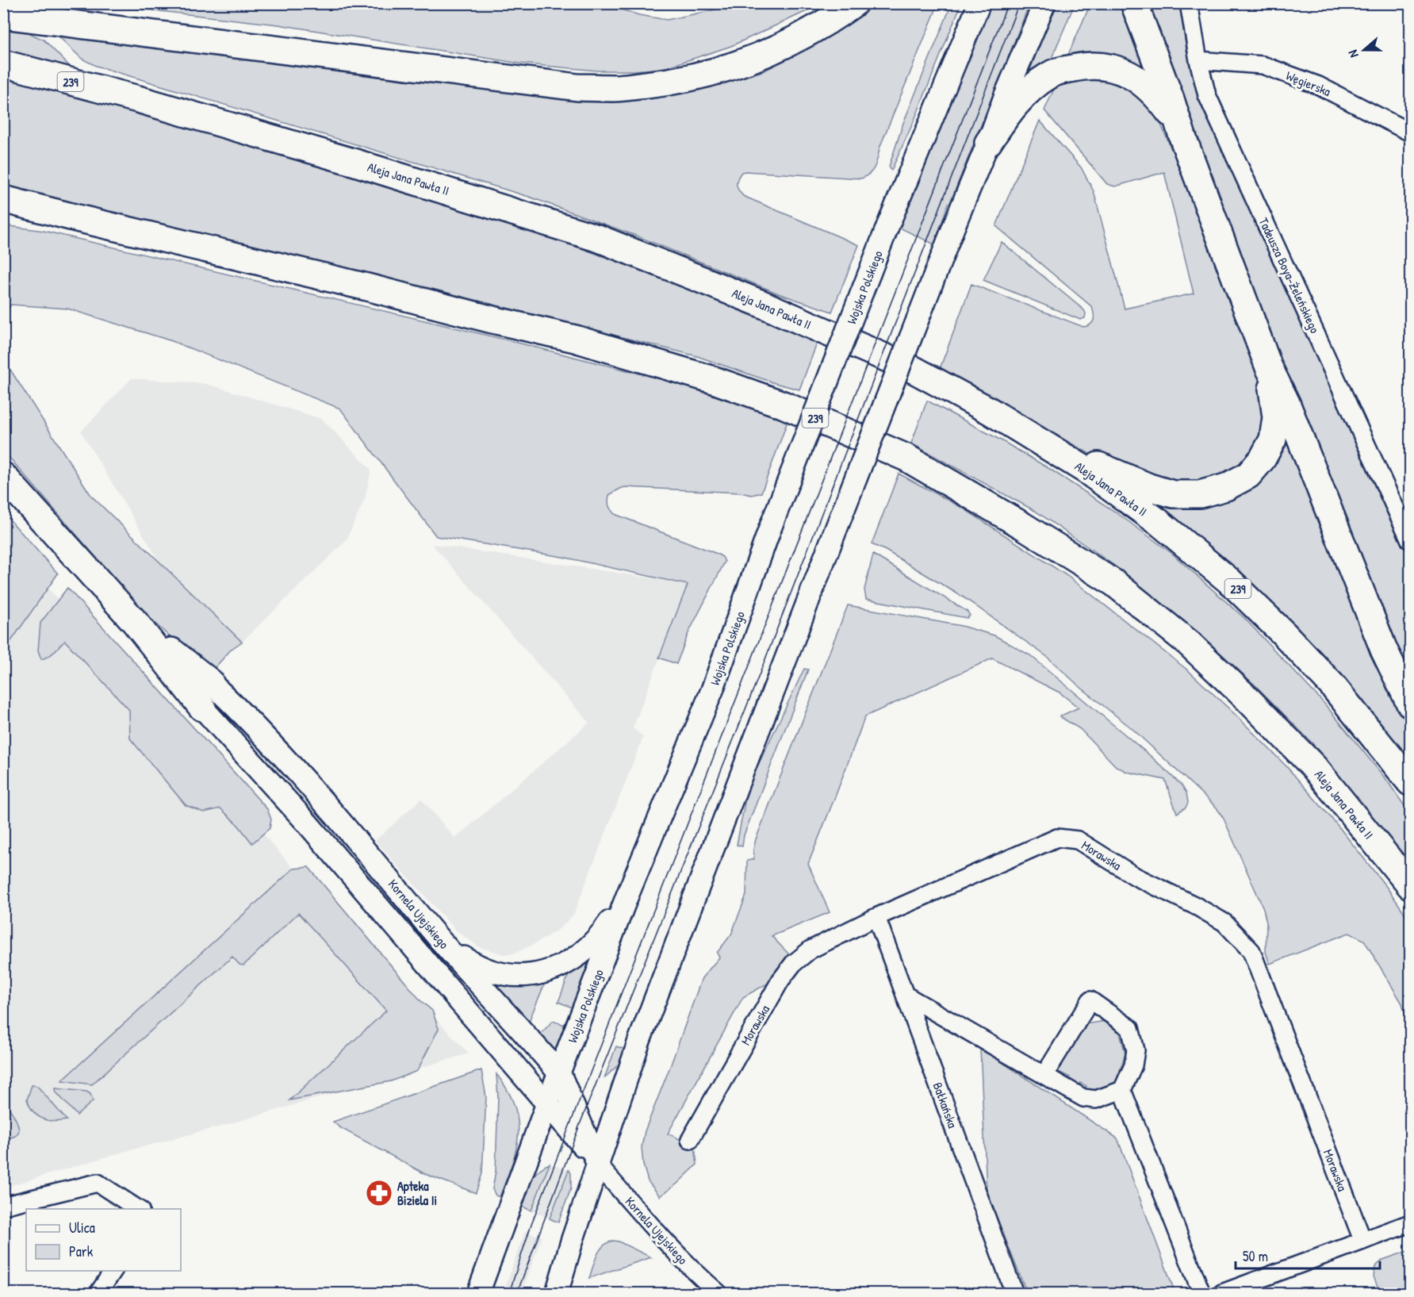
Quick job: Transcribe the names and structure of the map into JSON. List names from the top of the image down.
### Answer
{
  "streets": {
    "main road": ["239", "Aleja Jana Pawła II"],
    "street": [
      "Węgierska",
      "Tadeusza Boya-Żeleńskiego",
      "Wojska Polskiego",
      "Morawska",
      "Kornela Ujejskiego",
      "Bałkańska"
    ]
  },
  "crossings": [
    ["Węgierska", "Tadeusza Boya-Żeleńskiego"],
    ["Wojska Polskiego", "Kornela Ujejskiego"],
    ["Morawska", "Bałkańska"]
  ],
  "places": {
    "pharmacy": ["Apteka Biziela Ii"]
  },
  "legend": ["Ulica", "Park"],
  "scale_bar": "50 m",
  "north": "left"
}
